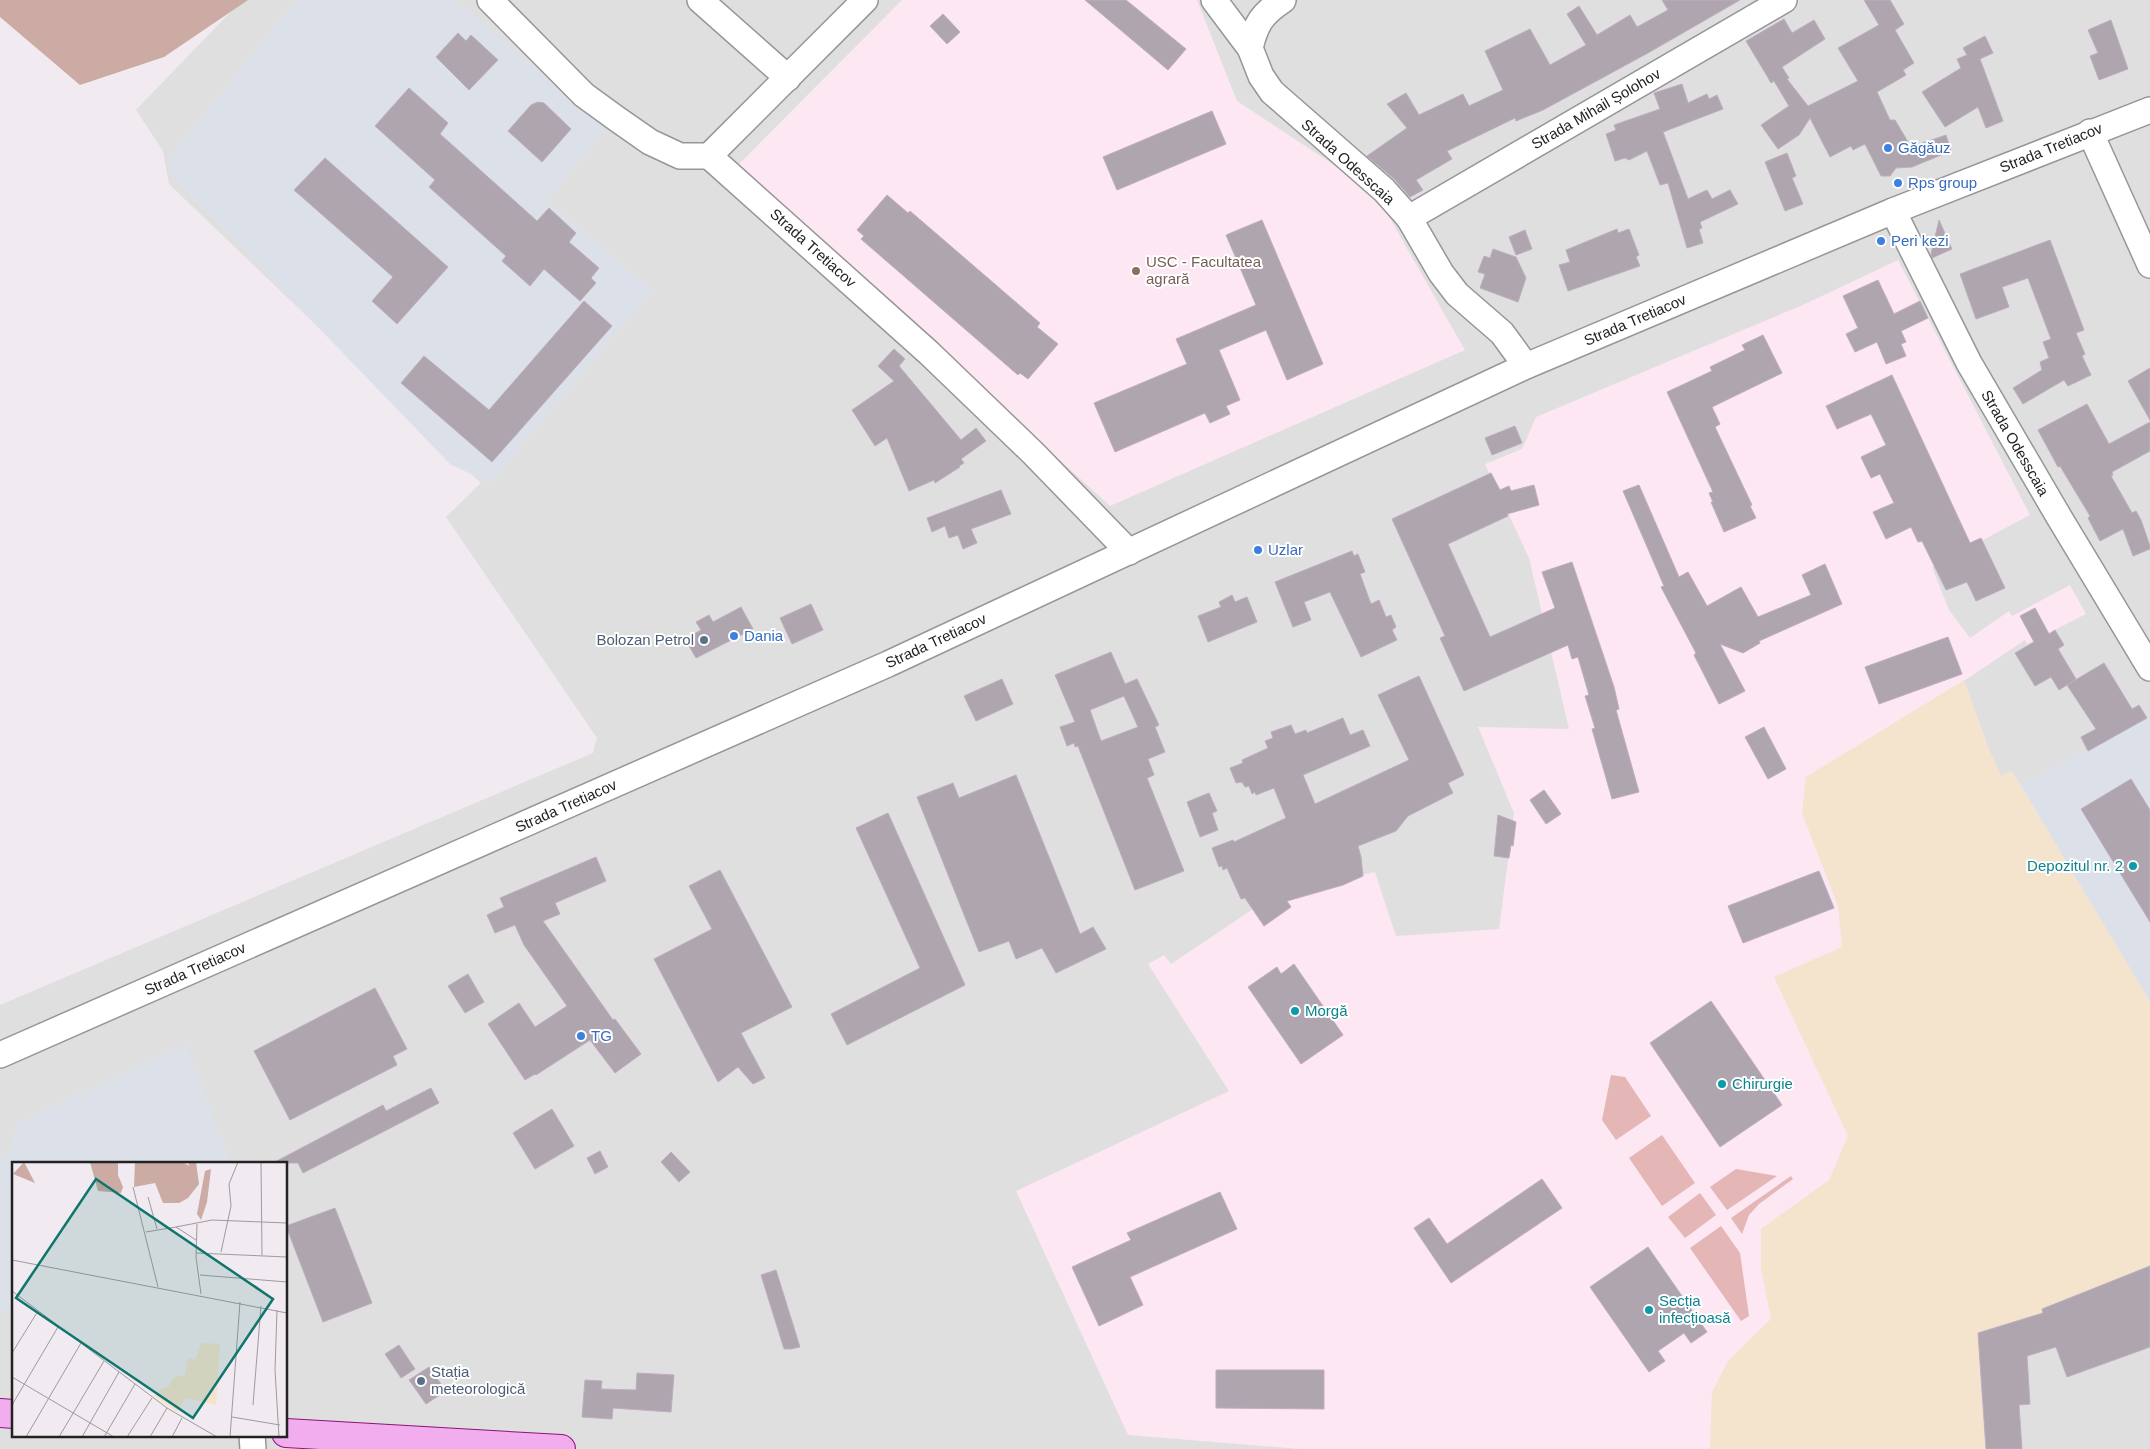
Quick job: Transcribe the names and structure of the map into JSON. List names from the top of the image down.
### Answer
{
  "streets": {
    "street": ["Strada Mihail Șolohov", "Strada Tretiacov", "Strada Odesscaia"]
  },
  "crossings": [
    ["Strada Mihail Șolohov", "Strada Odesscaia"],
    ["Strada Tretiacov", "Strada Odesscaia"]
  ],
  "places": [
    "Găgăuz",
    "Rps group",
    "Peri kezi",
    "USC - Facultatea agrară",
    "Uzlar",
    "Dania",
    "Bolozan Petrol",
    "Depozitul nr. 2",
    "Morgă",
    "TG",
    "Chirurgie",
    "Secția infecțioasă",
    "Stația meteorologică"
  ]
}
